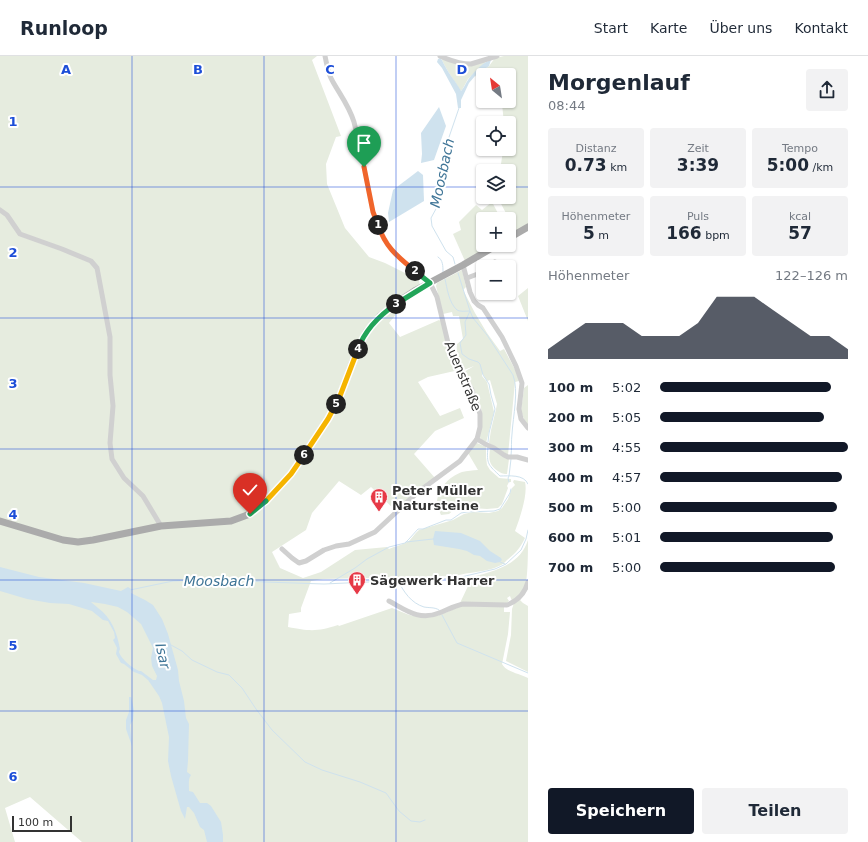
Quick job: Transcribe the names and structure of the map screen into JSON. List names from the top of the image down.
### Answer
{
  "streets": {
    "street": ["Auenstraße"]
  },
  "water": ["Moosbach", "Isar"],
  "places": {
    "building": ["Peter Müller Natursteine", "Sägewerk Harrer"]
  },
  "scale_bar": "100 m",
  "north": "top left",
  "page": {
    "header": "Runloop",
    "nav": [
      "Start",
      "Karte",
      "Über uns",
      "Kontakt"
    ],
    "heading": ["Morgenlauf", "08:44"],
    "map_buttons": ["+", "−"],
    "stats": [
      ["Distanz", "0.73 km"],
      ["Zeit", "3:39"],
      ["Tempo", "5:00 /km"],
      ["Höhenmeter", "5 m"],
      ["Puls", "166 bpm"],
      ["kcal", "57"]
    ],
    "pins": [
      "1",
      "2",
      "3",
      "4",
      "5",
      "6"
    ],
    "chart": ["Höhenmeter", "122–126 m"],
    "list": [
      {
        "name": "100 m",
        "note": "5:02"
      },
      {
        "name": "200 m",
        "note": "5:05"
      },
      {
        "name": "300 m",
        "note": "4:55"
      },
      {
        "name": "400 m",
        "note": "4:57"
      },
      {
        "name": "500 m",
        "note": "5:00"
      },
      {
        "name": "600 m",
        "note": "5:01"
      },
      {
        "name": "700 m",
        "note": "5:00"
      }
    ],
    "buttons": ["Speichern", "Teilen"],
    "scale": "100 m"
  },
  "grid": {
    "columns": [
      "A",
      "B",
      "C",
      "D"
    ],
    "rows": [
      "1",
      "2",
      "3",
      "4",
      "5",
      "6"
    ]
  }
}
